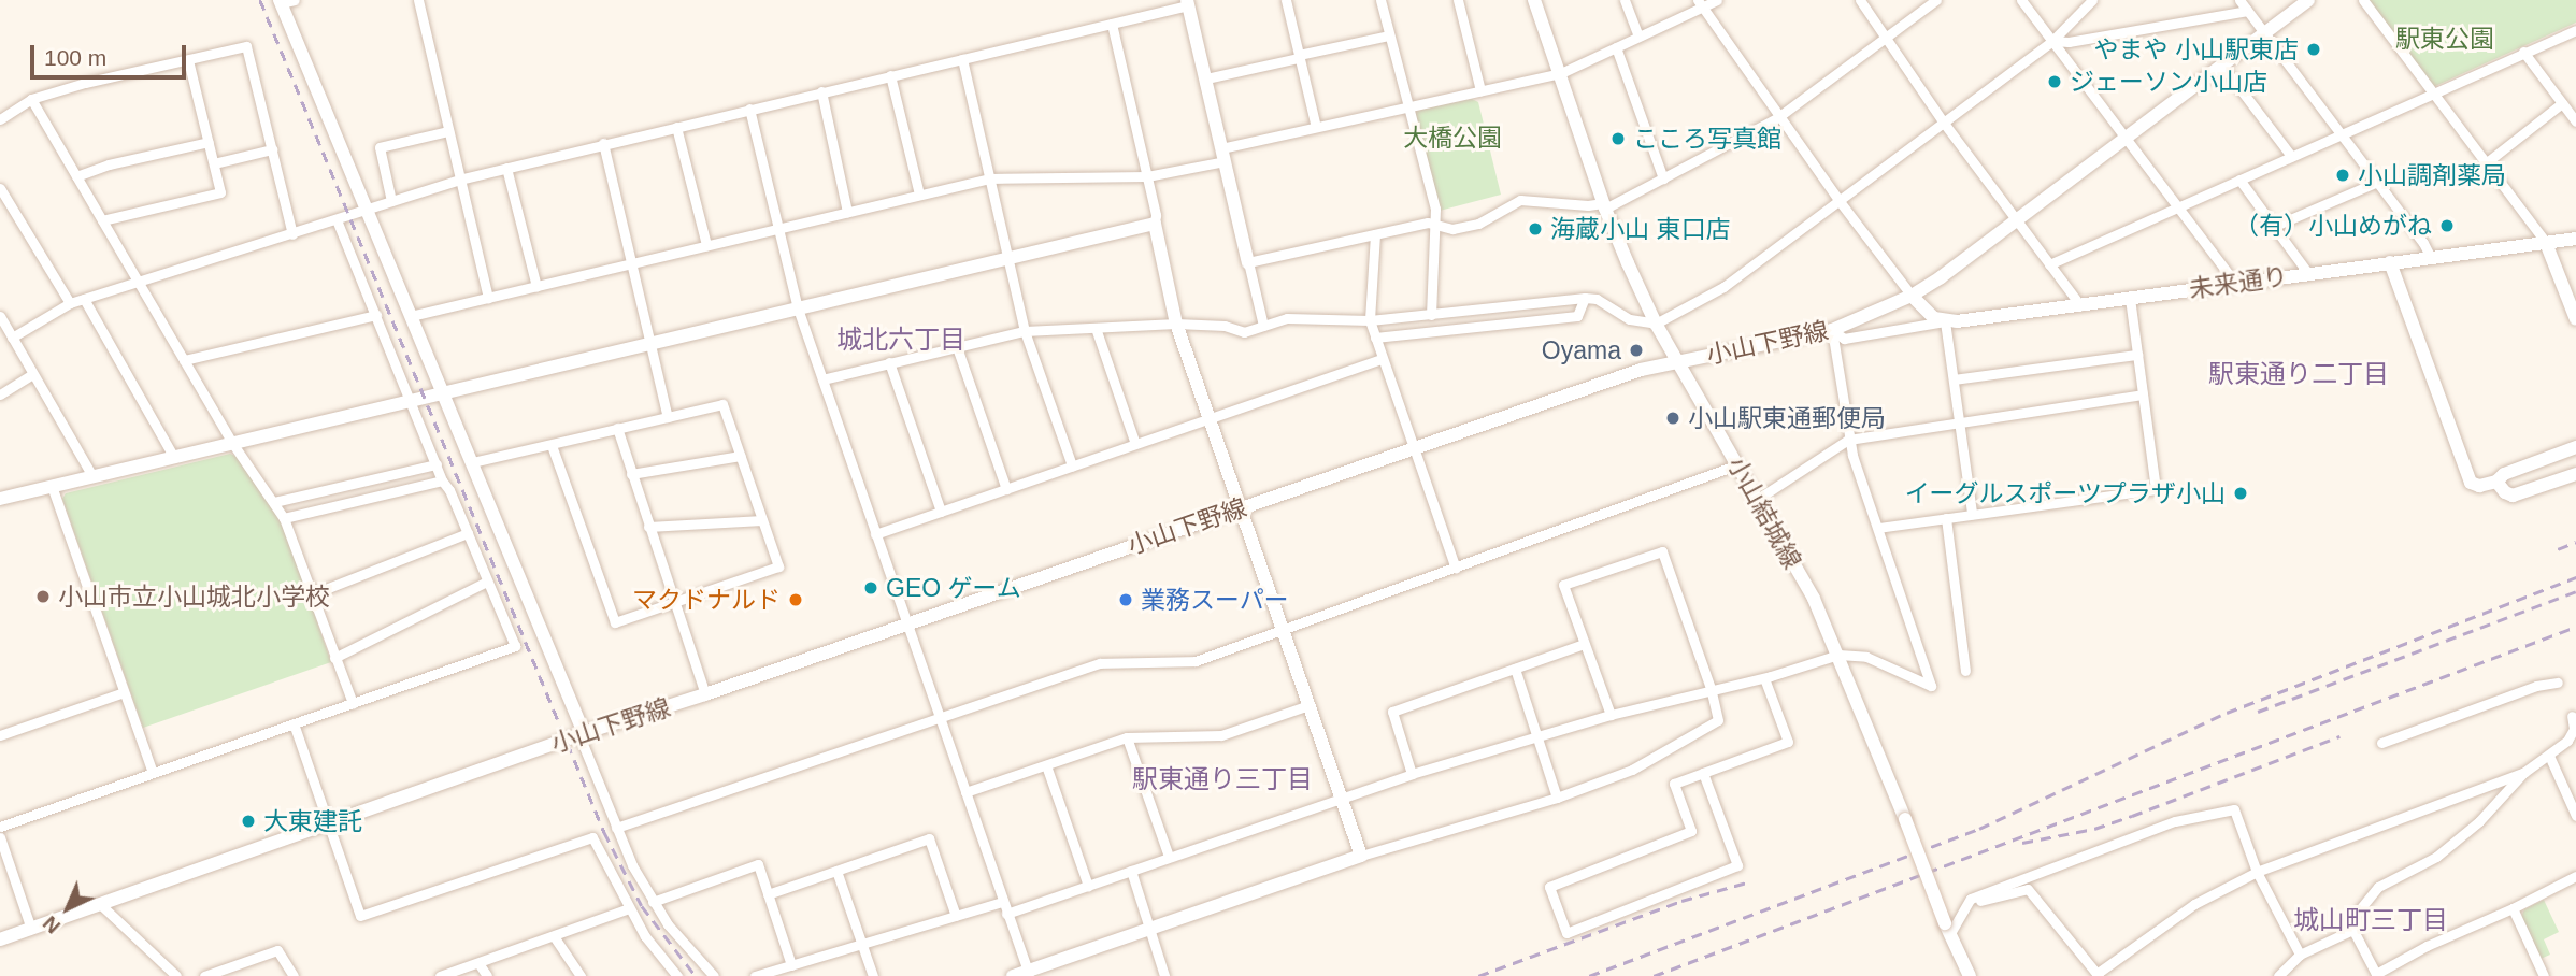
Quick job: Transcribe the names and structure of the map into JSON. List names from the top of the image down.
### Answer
{
  "streets": {
    "street": ["未来通り", "小山下野線", "小山結城線"]
  },
  "crossings": [
    ["小山下野線", "小山結城線"]
  ],
  "districts": [
    "城北六丁目",
    "駅東通り二丁目",
    "駅東通り三丁目",
    "城山町三丁目"
  ],
  "parks": ["駅東公園", "大橋公園"],
  "places": [
    "やまや 小山駅東店",
    "ジェーソン小山店",
    "こころ写真館",
    "小山調剤薬局",
    "（有）小山めがね",
    "海蔵小山 東口店",
    "Oyama",
    "小山駅東通郵便局",
    "イーグルスポーツプラザ小山",
    "GEO ゲーム",
    "小山市立小山城北小学校",
    "マクドナルド",
    "業務スーパー",
    "大東建託"
  ],
  "scale_bar": "100 m",
  "north": "bottom left"
}
